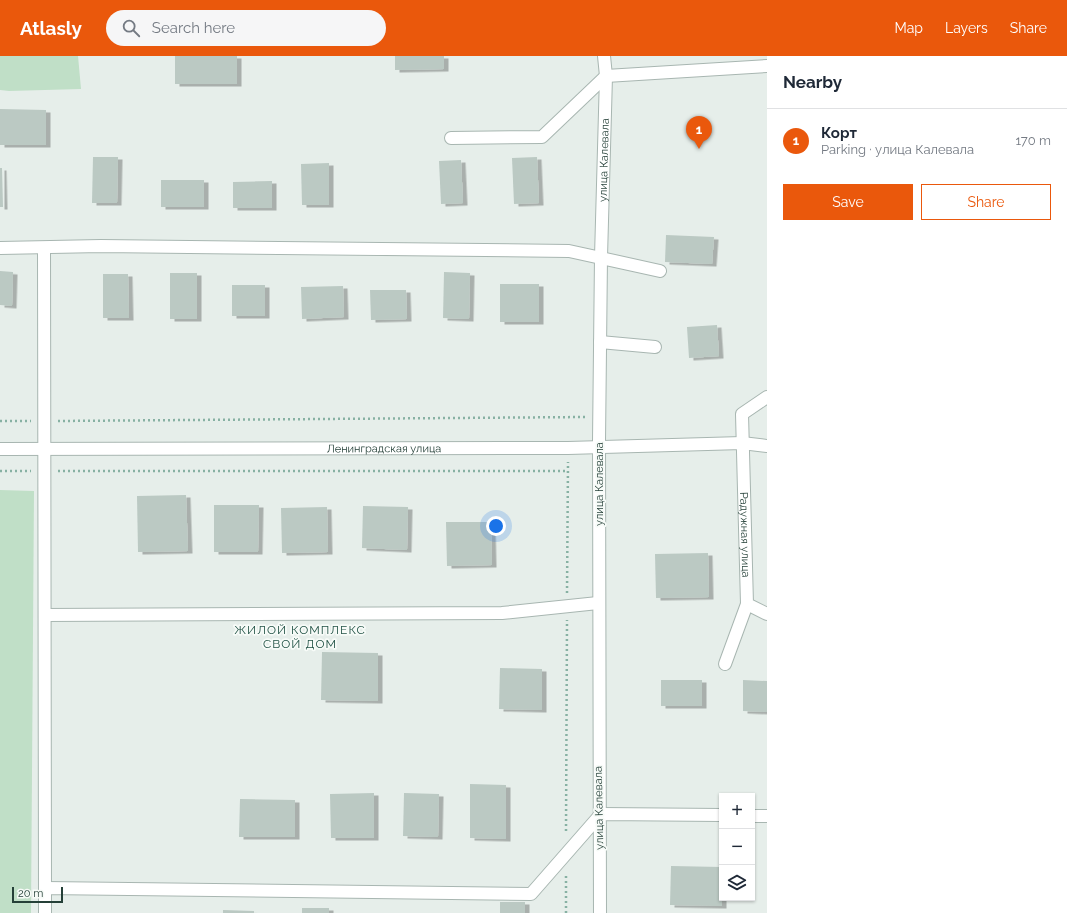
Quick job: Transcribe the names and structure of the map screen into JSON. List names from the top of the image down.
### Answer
{
  "streets": {
    "street": ["улица Калевала", "Ленинградская улица", "Радужная улица"]
  },
  "crossings": [
    ["улица Калевала", "Ленинградская улица"],
    ["Ленинградская улица", "Радужная улица"]
  ],
  "districts": ["ЖИЛОЙ КОМПЛЕКС СВОЙ ДОМ"],
  "scale_bar": "20 m",
  "page": {
    "header": "Atlasly",
    "search": "Search here",
    "nav": ["Map", "Layers", "Share"],
    "heading": "Nearby",
    "list": [
      {
        "mark": "1",
        "name": "Корт",
        "note": "Parking · улица Калевала",
        "value": "170 m"
      }
    ],
    "pins": "1",
    "buttons": ["Save", "Share"],
    "map_buttons": ["+", "−"],
    "scale": "20 m"
  }
}
